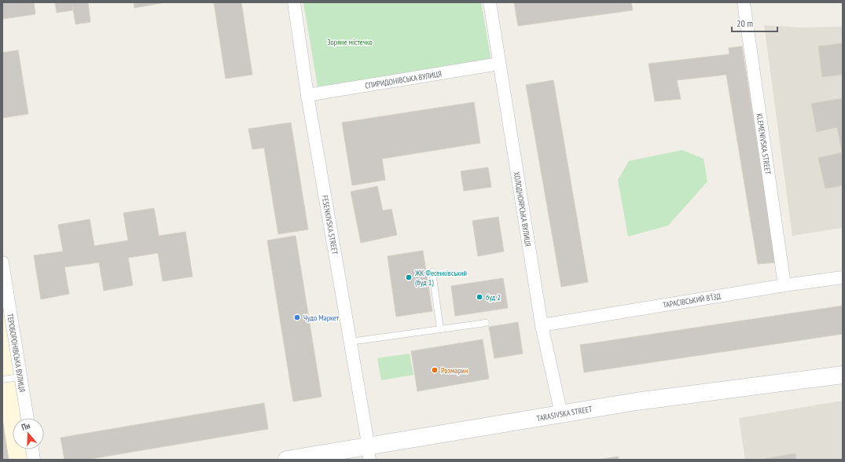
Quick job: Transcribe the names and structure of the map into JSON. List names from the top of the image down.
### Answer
{
  "streets": {
    "street": [
      "СПИРИДОНІВСЬКА ВУЛИЦЯ",
      "KLEMENIVSKA STREET",
      "ХОЛОДНОЯРСЬКА ВУЛИЦЯ",
      "FESENKIVSKA STREET",
      "ТАРАСІВСЬКИЙ В’ЇЗД",
      "ТЕРОБОРОНІВСЬКА ВУЛИЦЯ",
      "TARASIVSKA STREET"
    ]
  },
  "crossings": [
    ["СПИРИДОНІВСЬКА ВУЛИЦЯ", "ХОЛОДНОЯРСЬКА ВУЛИЦЯ"],
    ["СПИРИДОНІВСЬКА ВУЛИЦЯ", "FESENKIVSKA STREET"],
    ["KLEMENIVSKA STREET", "ТАРАСІВСЬКИЙ В’ЇЗД"],
    ["ХОЛОДНОЯРСЬКА ВУЛИЦЯ", "ТАРАСІВСЬКИЙ В’ЇЗД"],
    ["ХОЛОДНОЯРСЬКА ВУЛИЦЯ", "TARASIVSKA STREET"],
    ["FESENKIVSKA STREET", "TARASIVSKA STREET"]
  ],
  "parks": ["Зоряне містечко"],
  "places": [
    "ЖК Фесенківський (буд 1)",
    "буд 2",
    "Чудо Маркет",
    "Розмарин"
  ],
  "scale_bar": "20 m",
  "north": "top"
}
